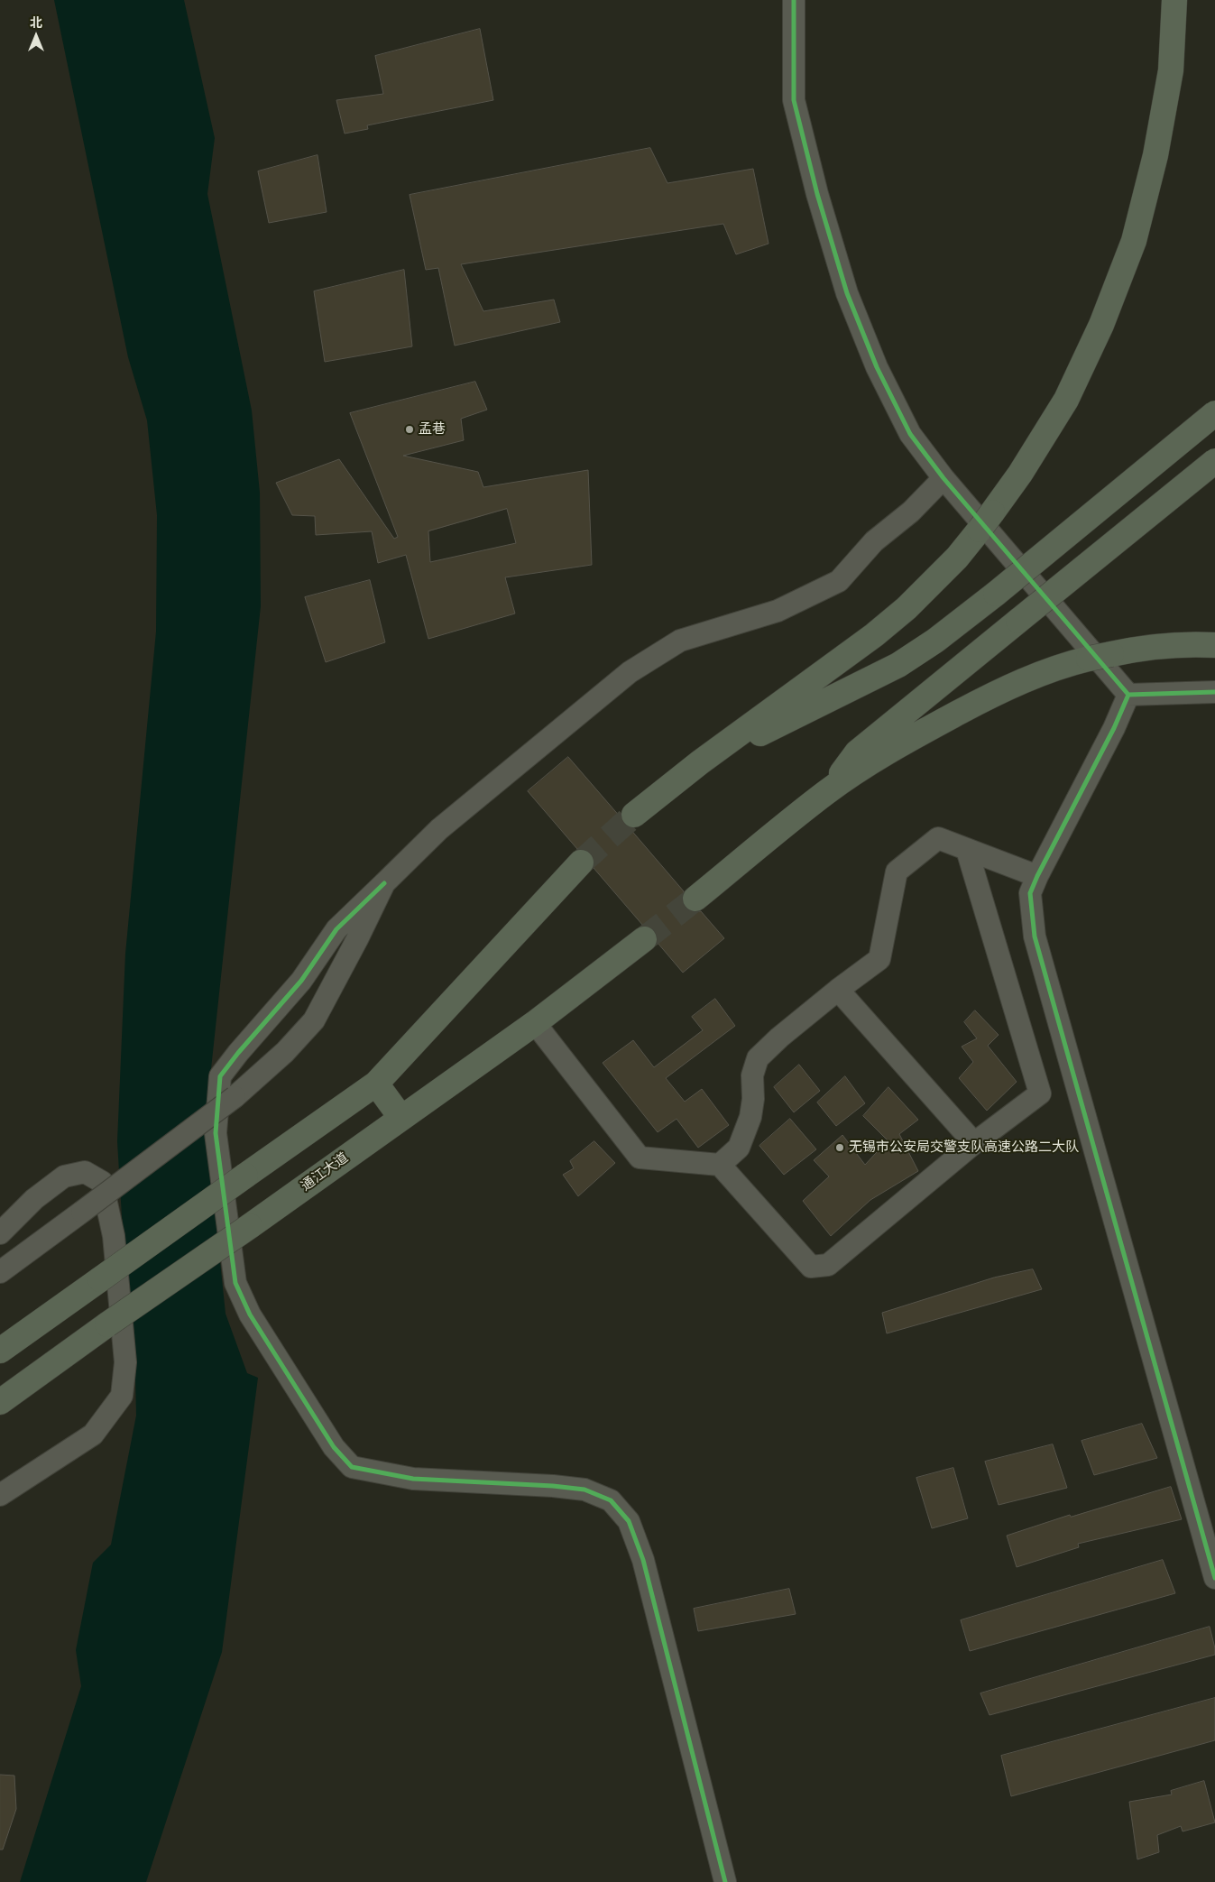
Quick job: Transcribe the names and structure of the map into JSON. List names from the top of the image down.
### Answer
{
  "streets": {
    "highway": ["通江大道"]
  },
  "places": ["孟巷", "无锡市公安局交警支队高速公路二大队"],
  "north": "top"
}
